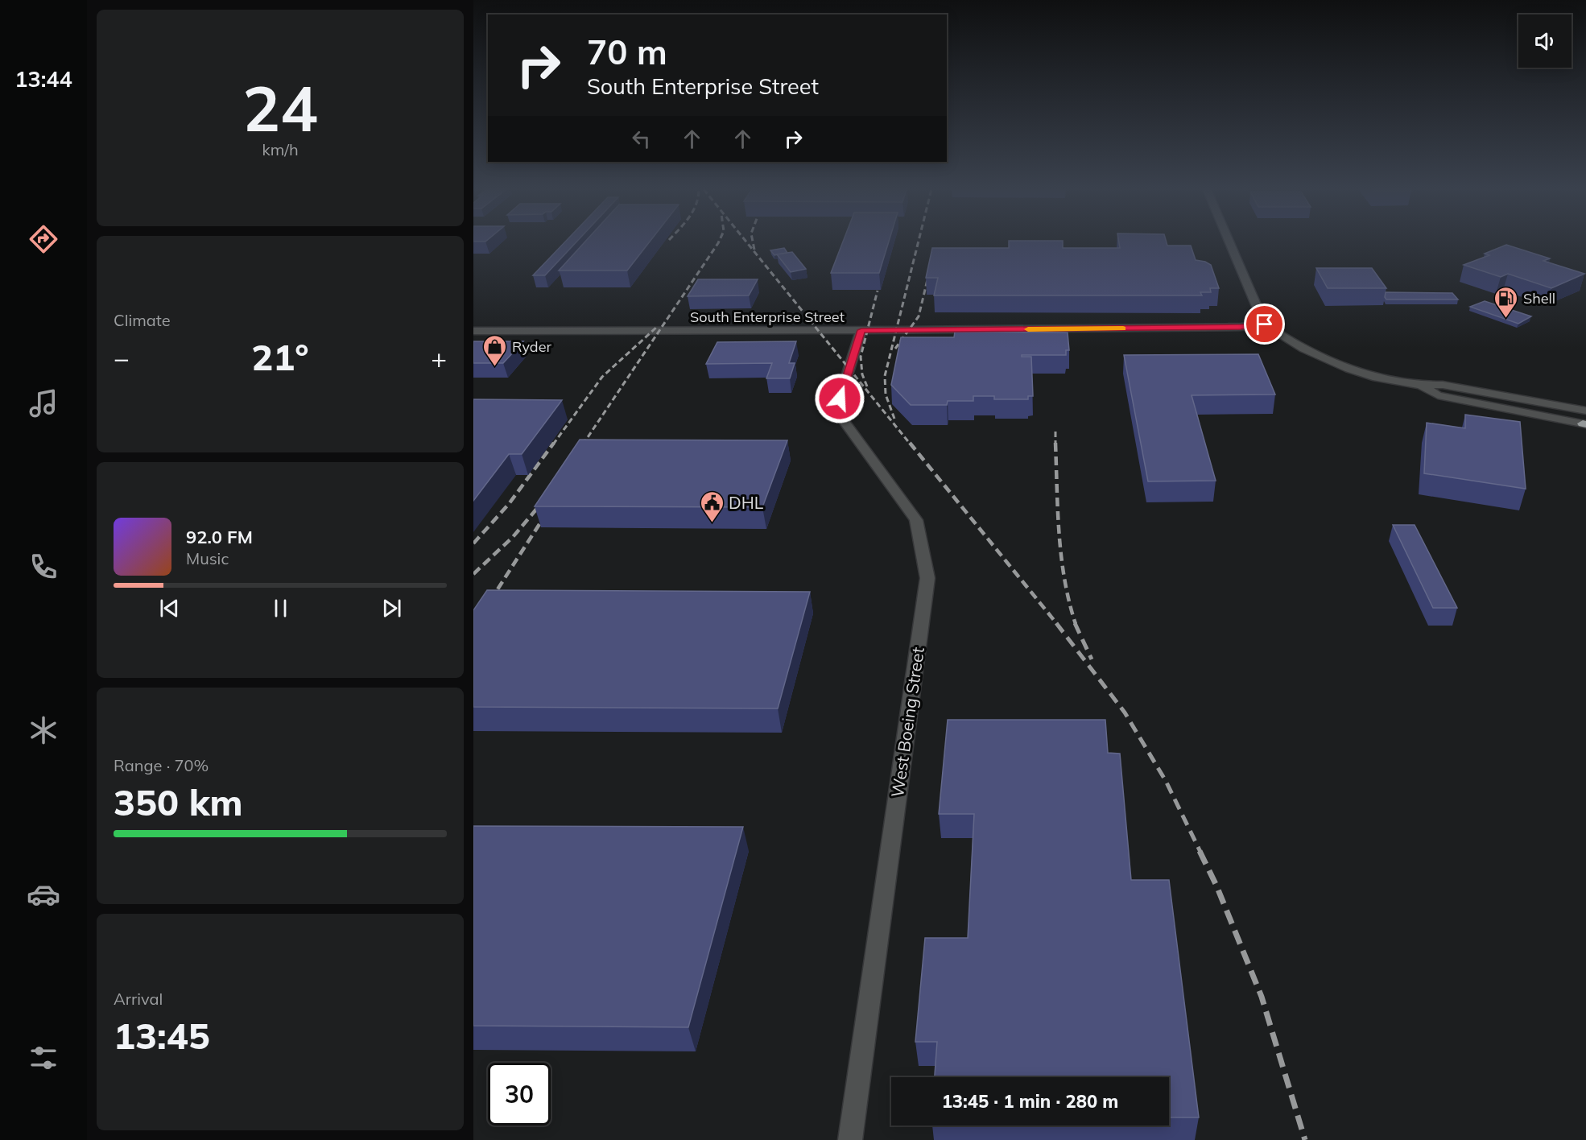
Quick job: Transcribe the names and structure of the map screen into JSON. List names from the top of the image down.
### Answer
{
  "streets": {
    "street": ["South Enterprise Street", "West Boeing Street"]
  },
  "crossings": [
    ["South Enterprise Street", "West Boeing Street"]
  ],
  "places": {
    "fuel station": ["Shell"],
    "shop": ["Ryder"],
    "public building": ["DHL"]
  },
  "page": {
    "tabs": "13:44",
    "tile": [
      ["24", "km/h"],
      "Climate",
      ["Range · 70%", "350 km"],
      ["Arrival", "13:45"]
    ],
    "turn": ["70 m", "South Enterprise Street"],
    "heat": ["−", "21°", "+"],
    "song": ["92.0 FM", "Music"],
    "limit": "30",
    "trip": "13:45 · 1 min · 280 m"
  }
}
